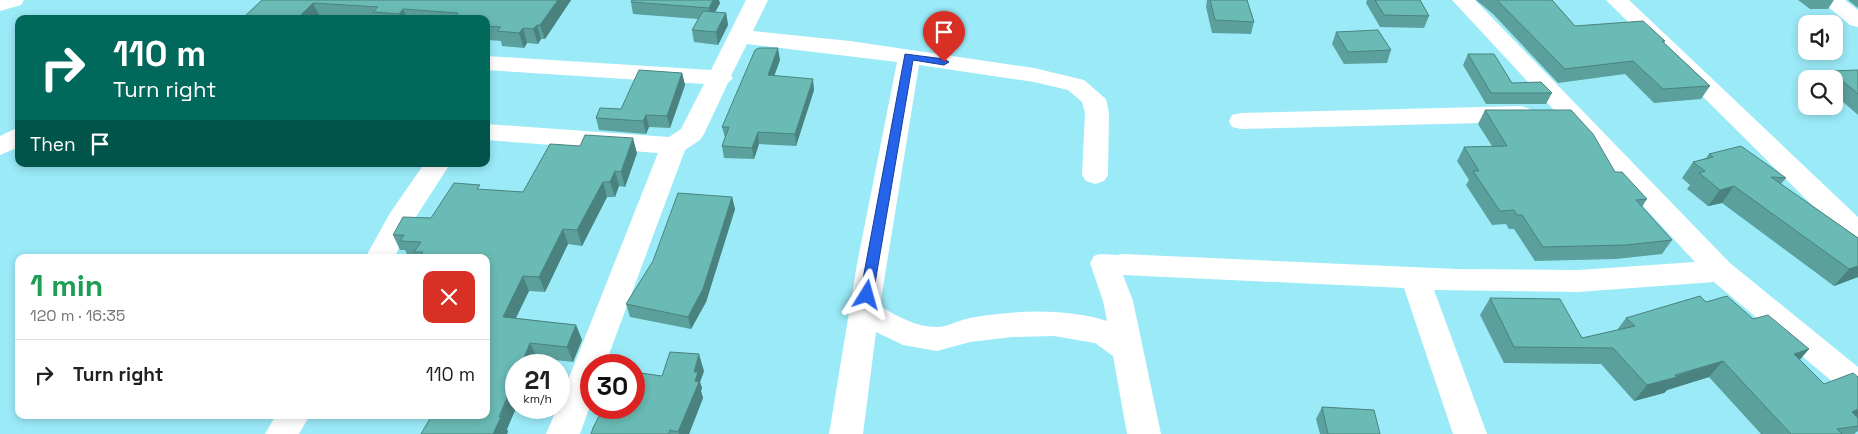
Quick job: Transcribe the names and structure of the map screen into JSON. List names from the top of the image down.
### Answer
{
  "page": {
    "turn": ["110 m", "Turn right"],
    "then": "Then",
    "heading": ["1 min", "120 m · 16:35"],
    "list": [
      {
        "name": "Turn right",
        "value": "110 m"
      }
    ],
    "speed": "21 km/h",
    "limit": "30"
  }
}
